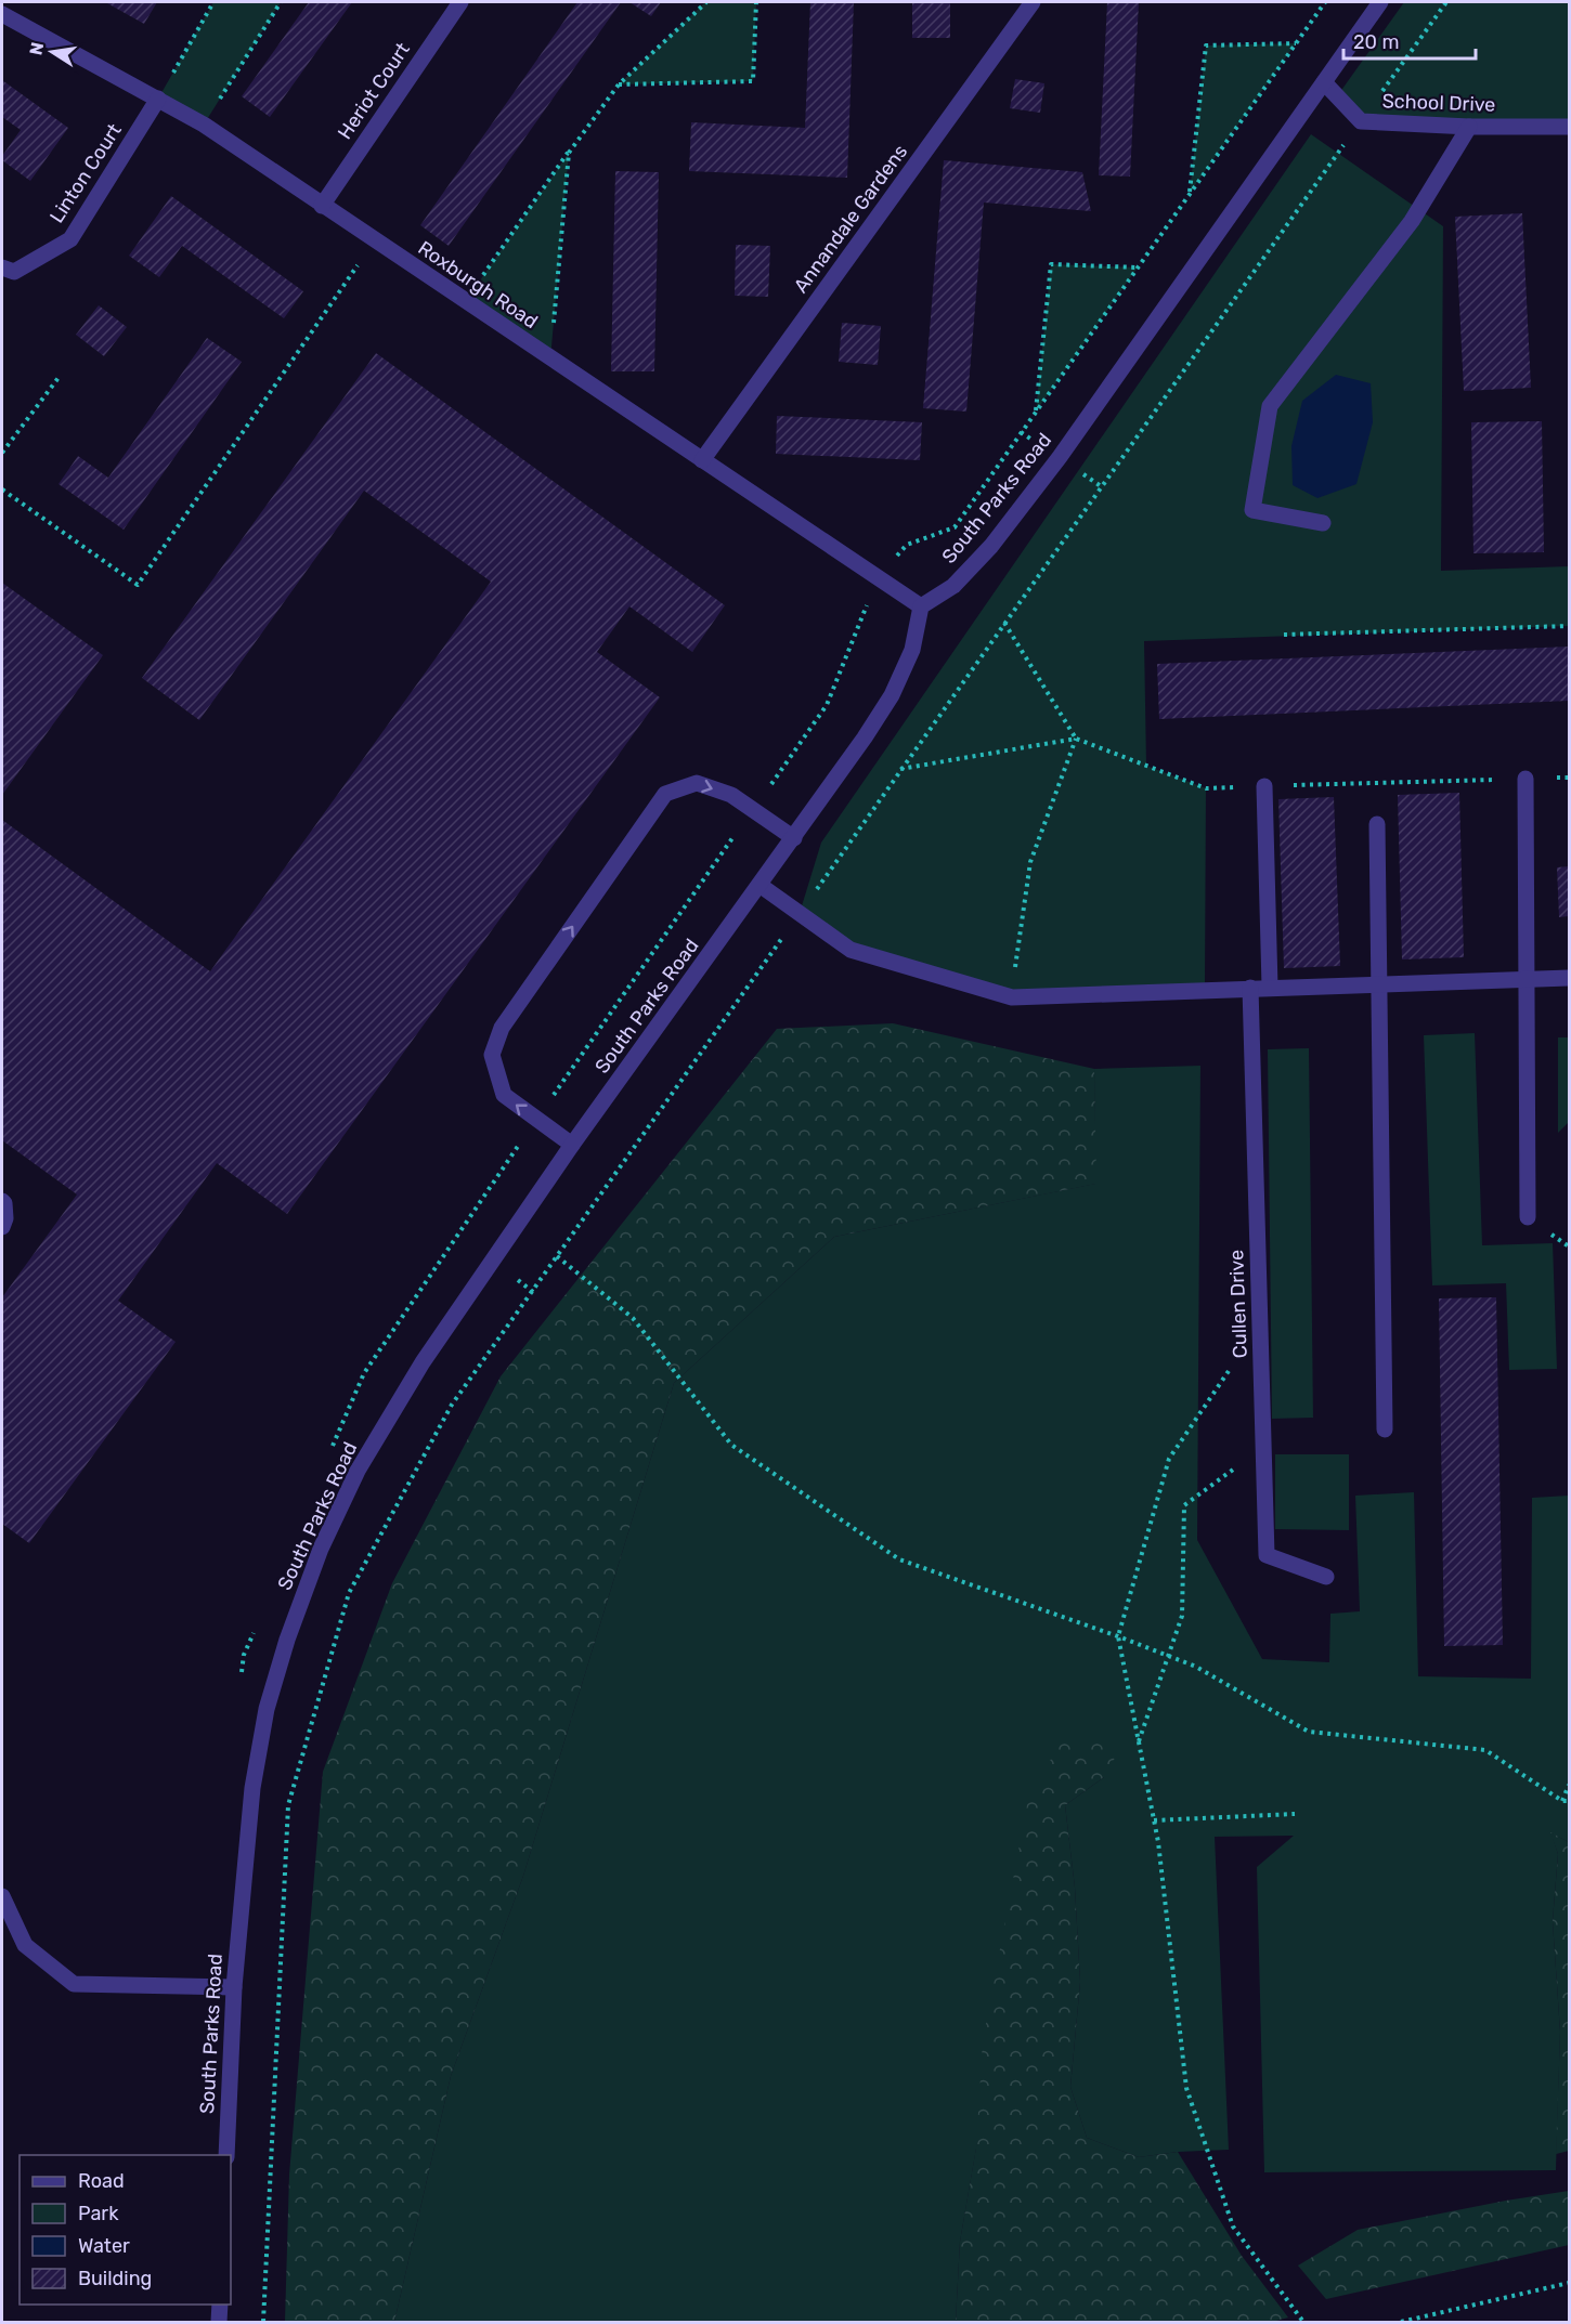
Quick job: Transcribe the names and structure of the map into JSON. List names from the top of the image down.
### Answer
{
  "streets": {
    "street": [
      "Heriot Court",
      "School Drive",
      "Linton Court",
      "Annandale Gardens",
      "Roxburgh Road",
      "South Parks Road",
      "Cullen Drive"
    ]
  },
  "crossings": [
    ["Heriot Court", "Roxburgh Road"],
    ["School Drive", "South Parks Road"],
    ["Linton Court", "Roxburgh Road"],
    ["Annandale Gardens", "Roxburgh Road"],
    ["Roxburgh Road", "South Parks Road"]
  ],
  "legend": [
    "Road",
    "Park",
    "Water",
    "Building"
  ],
  "scale_bar": "20 m",
  "north": "left"
}
